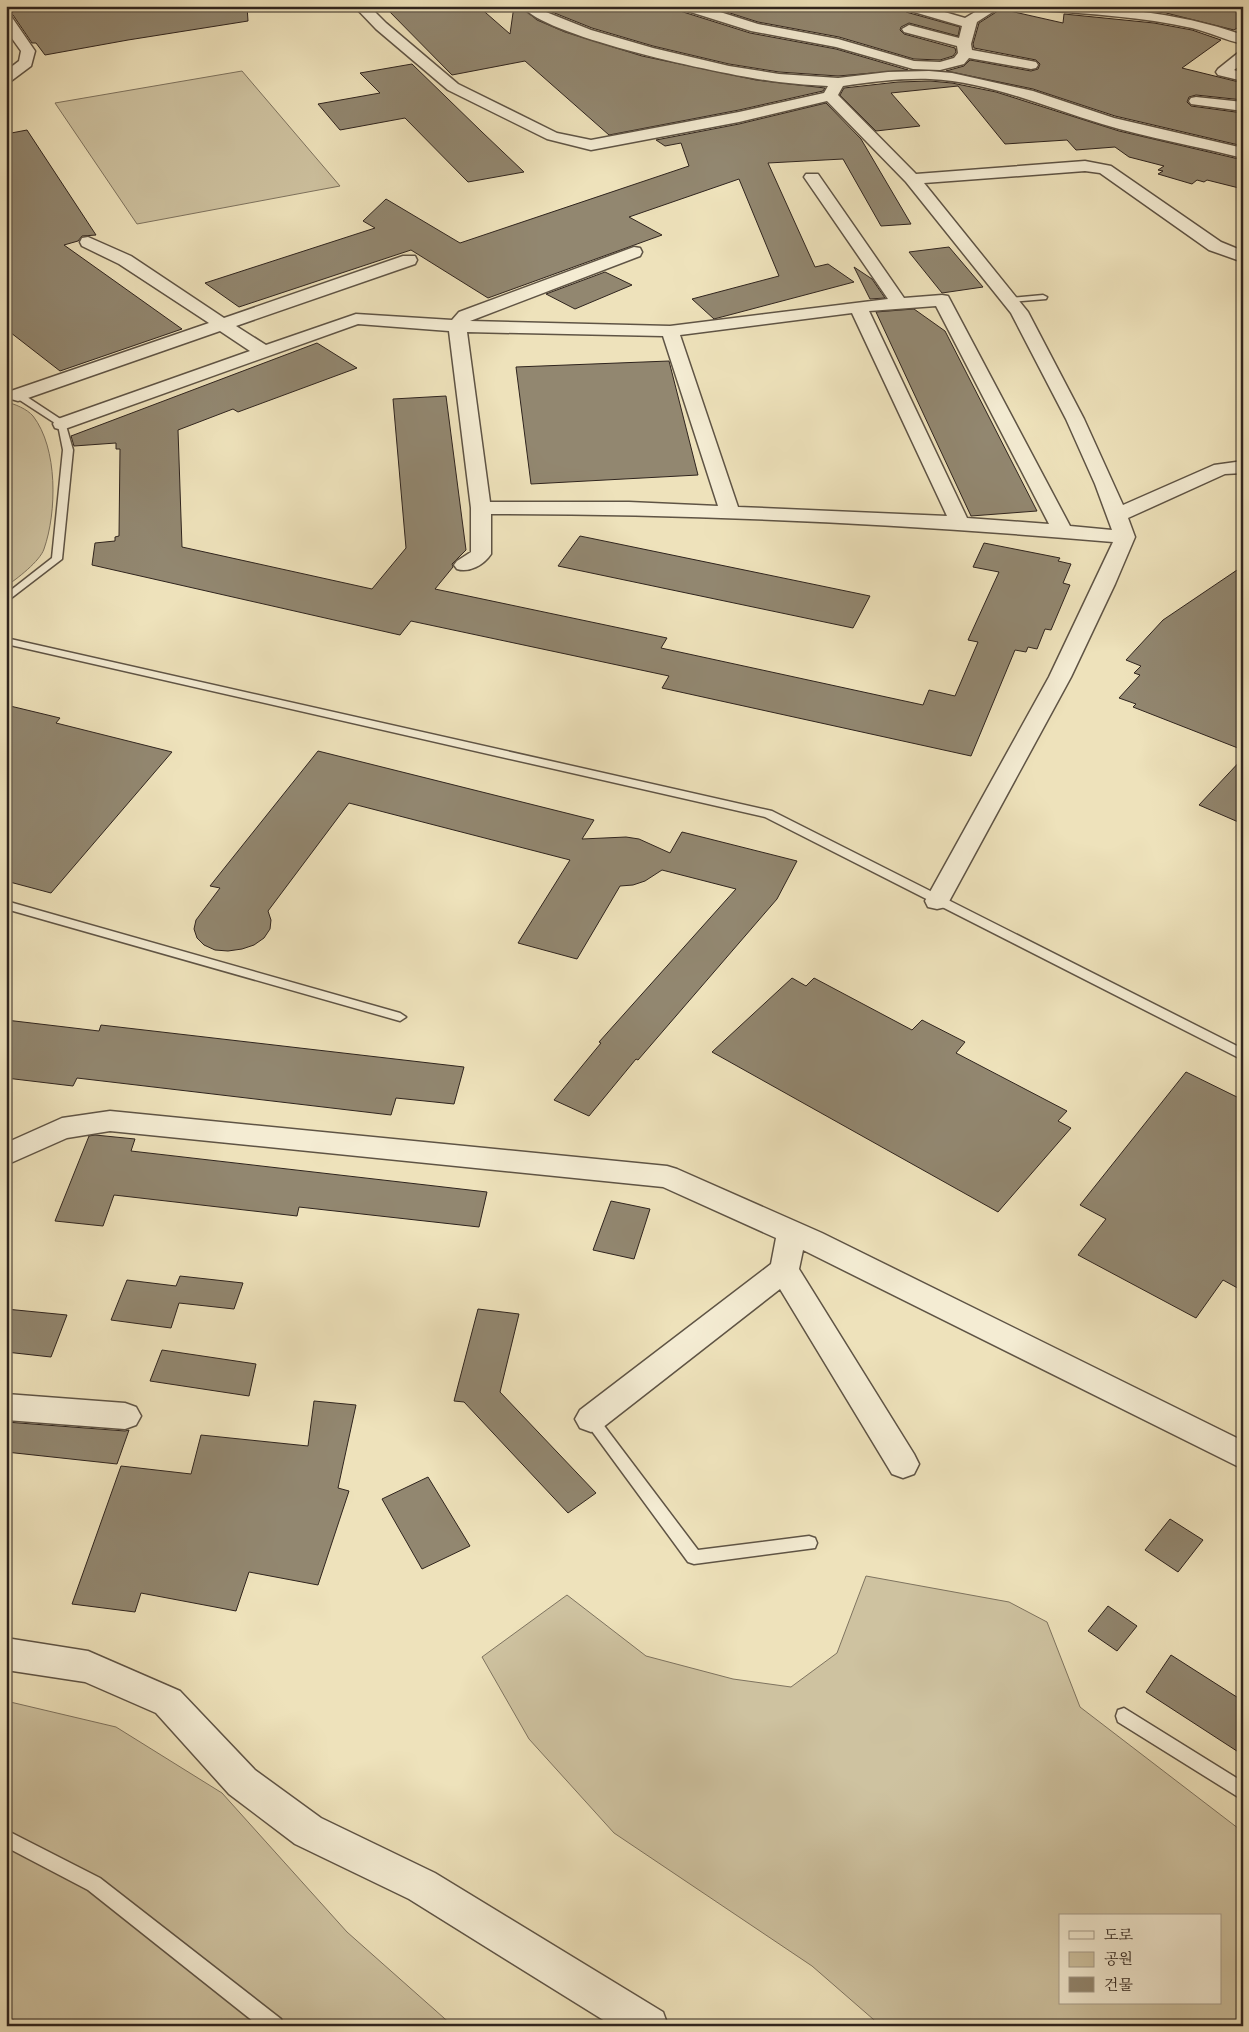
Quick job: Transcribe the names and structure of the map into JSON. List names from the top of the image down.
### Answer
{
  "legend": ["도로", "공원", "건물"]
}
